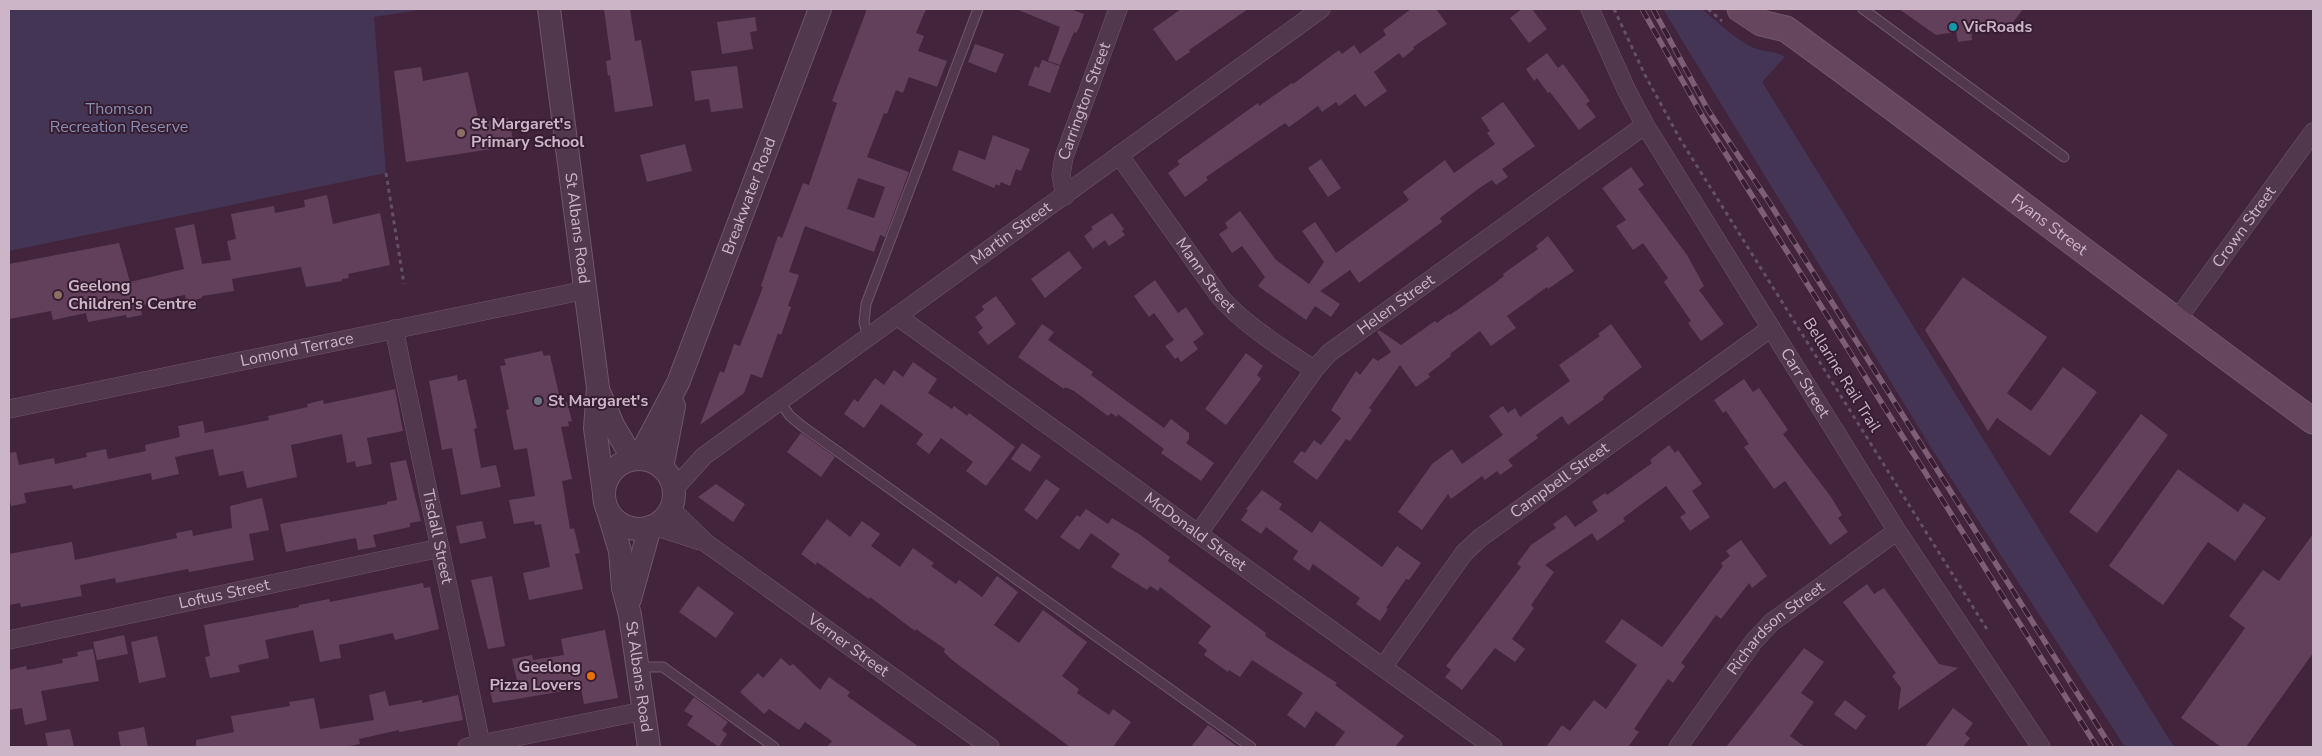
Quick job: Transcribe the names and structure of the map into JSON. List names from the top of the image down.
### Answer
{
  "streets": {
    "main road": ["Fyans Street"],
    "street": [
      "Carrington Street",
      "Breakwater Road",
      "Crown Street",
      "St Albans Road",
      "Martin Street",
      "Mann Street",
      "Helen Street",
      "Lomond Terrace",
      "Carr Street",
      "Campbell Street",
      "McDonald Street",
      "Tisdall Street",
      "Loftus Street",
      "Richardson Street",
      "Verner Street"
    ],
    "path": ["Bellarine Rail Trail"]
  },
  "crossings": [
    ["Carrington Street", "Martin Street"],
    ["Breakwater Road", "St Albans Road"],
    ["Breakwater Road", "Martin Street"],
    ["Breakwater Road", "Verner Street"],
    ["Fyans Street", "Crown Street"],
    ["St Albans Road", "Martin Street"],
    ["St Albans Road", "Lomond Terrace"],
    ["St Albans Road", "Verner Street"],
    ["Martin Street", "Mann Street"],
    ["Martin Street", "McDonald Street"],
    ["Martin Street", "Verner Street"],
    ["Mann Street", "Helen Street"],
    ["Helen Street", "Carr Street"],
    ["Helen Street", "McDonald Street"],
    ["Lomond Terrace", "Tisdall Street"],
    ["Carr Street", "Campbell Street"],
    ["Carr Street", "Richardson Street"],
    ["Campbell Street", "McDonald Street"],
    ["Tisdall Street", "Loftus Street"]
  ],
  "parks": ["Thomson Recreation Reserve"],
  "places": [
    "VicRoads",
    "St Margaret's Primary School",
    "Geelong Children's Centre",
    "St Margaret's",
    "Geelong Pizza Lovers"
  ]
}
